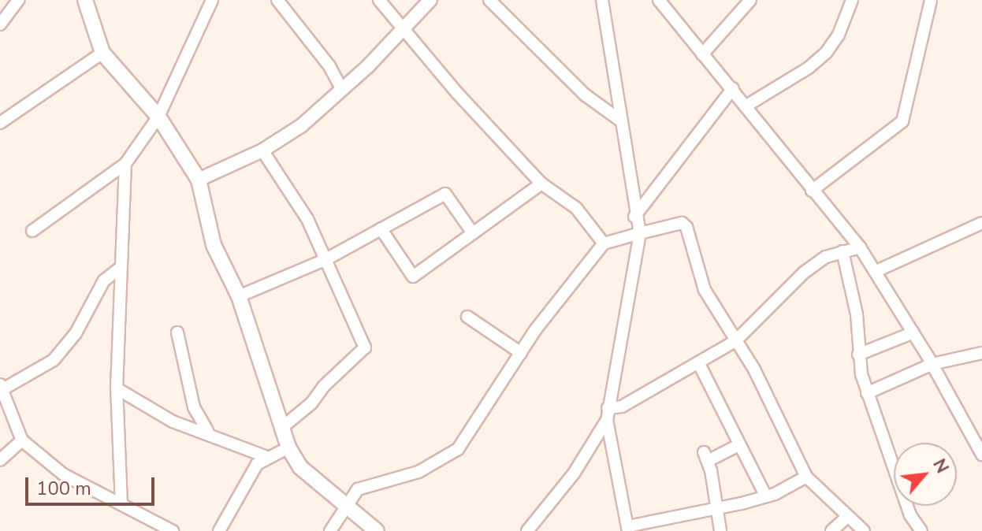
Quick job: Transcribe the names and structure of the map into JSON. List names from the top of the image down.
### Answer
{
  "scale_bar": "100 m",
  "north": "top right"
}
